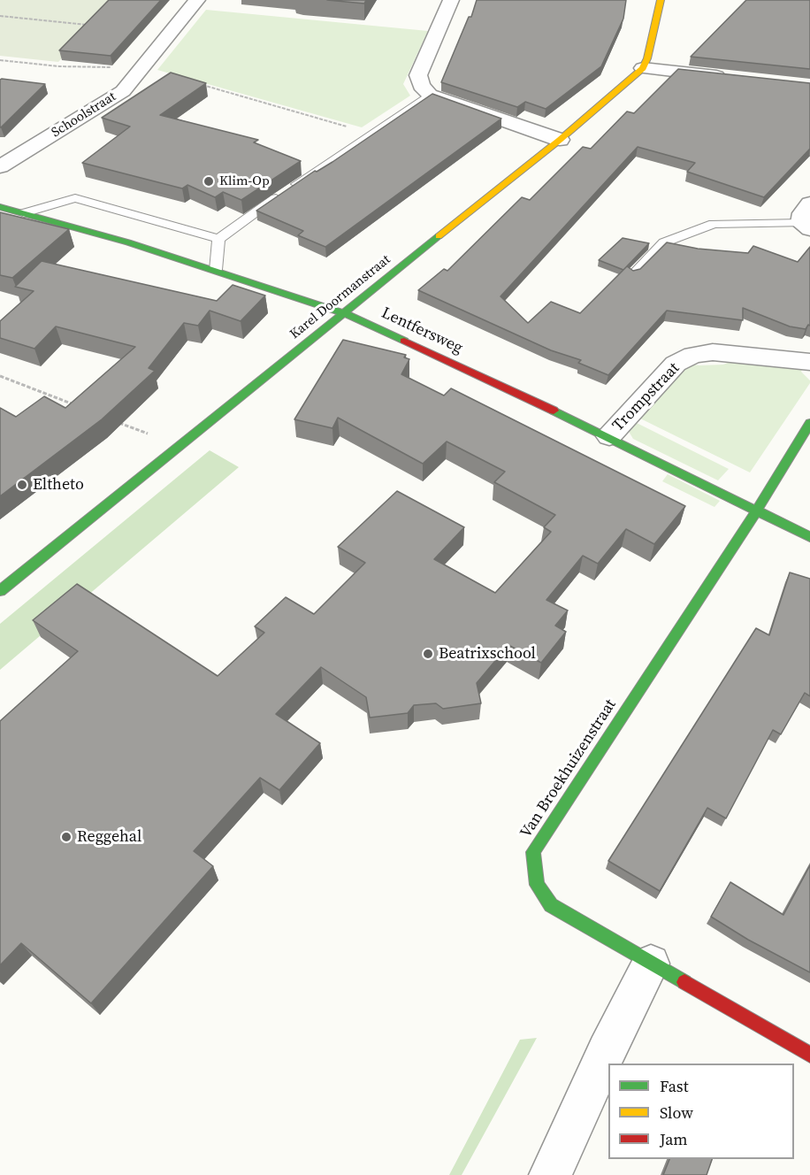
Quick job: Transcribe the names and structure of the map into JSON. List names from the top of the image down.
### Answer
{
  "streets": {
    "street": [
      "Schoolstraat",
      "Karel Doormanstraat",
      "Lentfersweg",
      "Trompstraat",
      "Van Broekhuizenstraat"
    ]
  },
  "crossings": [
    ["Karel Doormanstraat", "Lentfersweg"],
    ["Lentfersweg", "Trompstraat"],
    ["Lentfersweg", "Van Broekhuizenstraat"]
  ],
  "places": [
    "Klim-Op",
    "Eltheto",
    "Beatrixschool",
    "Reggehal"
  ],
  "legend": ["Fast", "Slow", "Jam"]
}
